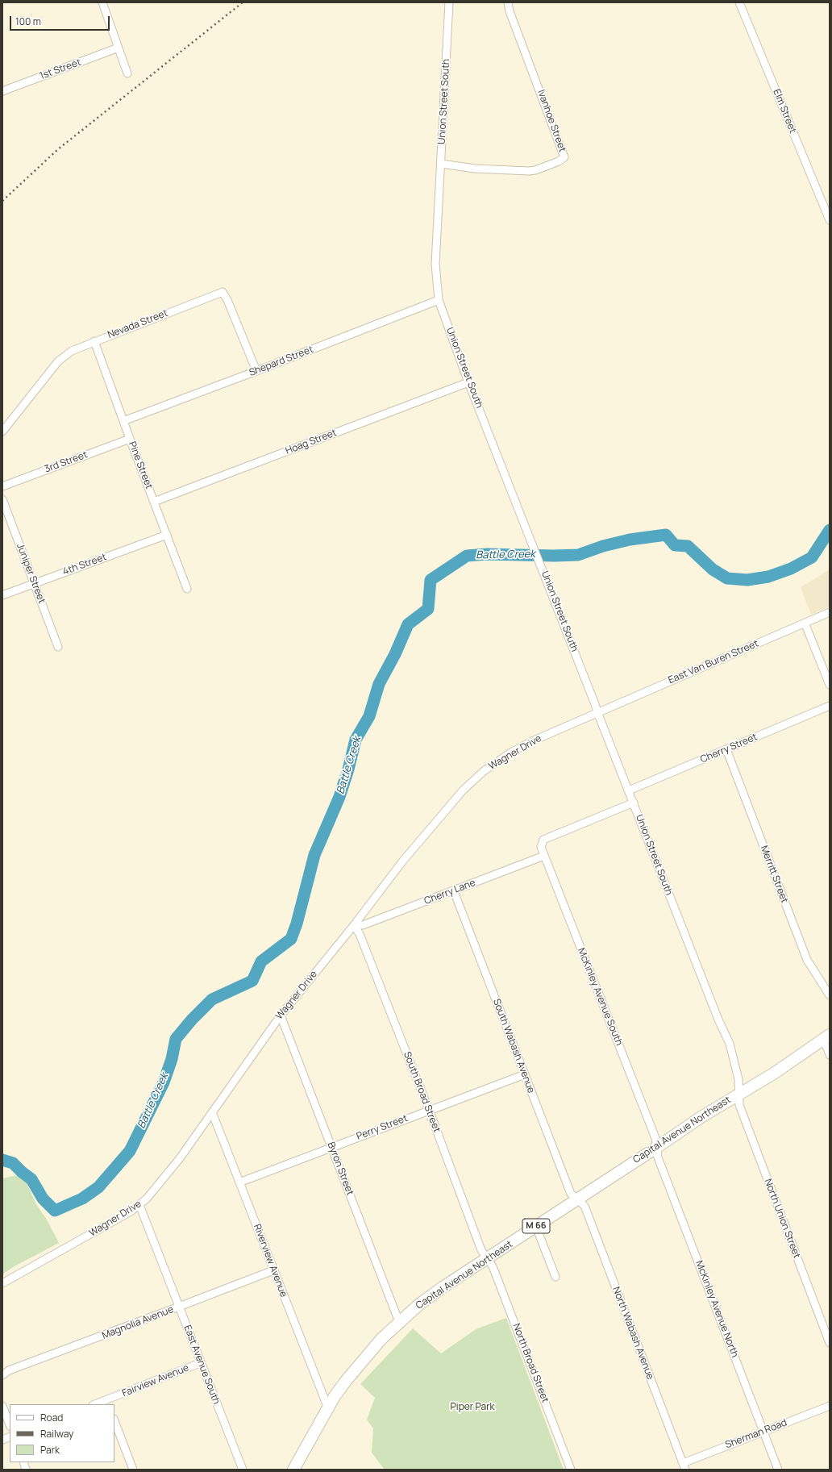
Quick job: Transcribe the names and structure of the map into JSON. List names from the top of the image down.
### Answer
{
  "streets": {
    "main road": ["Capital Avenue Northeast", "M 66"],
    "street": [
      "1st Street",
      "Union Street South",
      "Elm Street",
      "Ivanhoe Street",
      "Nevada Street",
      "Shepard Street",
      "Hoag Street",
      "3rd Street",
      "Pine Street",
      "4th Street",
      "Juniper Street",
      "East Van Buren Street",
      "Cherry Street",
      "Wagner Drive",
      "Merritt Street",
      "Cherry Lane",
      "McKinley Avenue South",
      "South Wabash Avenue",
      "South Broad Street",
      "Perry Street",
      "Byron Street",
      "North Union Street",
      "Riverview Avenue",
      "McKinley Avenue North",
      "Magnolia Avenue",
      "North Wabash Avenue",
      "North Broad Street",
      "East Avenue South",
      "Fairview Avenue",
      "Sherman Road"
    ]
  },
  "crossings": [
    ["Union Street South", "Ivanhoe Street"],
    ["Union Street South", "Shepard Street"],
    ["Union Street South", "Hoag Street"],
    ["Union Street South", "East Van Buren Street"],
    ["Union Street South", "Cherry Street"],
    ["Union Street South", "Wagner Drive"],
    ["Union Street South", "McKinley Avenue South"],
    ["Union Street South", "Capital Avenue Northeast"],
    ["Union Street South", "North Union Street"],
    ["Nevada Street", "Shepard Street"],
    ["Nevada Street", "Pine Street"],
    ["Shepard Street", "Pine Street"],
    ["Hoag Street", "Pine Street"],
    ["3rd Street", "Pine Street"],
    ["Pine Street", "4th Street"],
    ["4th Street", "Juniper Street"],
    ["East Van Buren Street", "Wagner Drive"],
    ["Cherry Street", "Merritt Street"],
    ["Wagner Drive", "Cherry Lane"],
    ["Wagner Drive", "South Broad Street"],
    ["Wagner Drive", "Byron Street"],
    ["Wagner Drive", "Riverview Avenue"],
    ["Wagner Drive", "East Avenue South"],
    ["Cherry Lane", "McKinley Avenue South"],
    ["Cherry Lane", "South Wabash Avenue"],
    ["Cherry Lane", "South Broad Street"],
    ["McKinley Avenue South", "Capital Avenue Northeast"],
    ["McKinley Avenue South", "McKinley Avenue North"],
    ["South Wabash Avenue", "Perry Street"],
    ["South Wabash Avenue", "Capital Avenue Northeast"],
    ["South Wabash Avenue", "North Wabash Avenue"],
    ["South Broad Street", "Perry Street"],
    ["South Broad Street", "Capital Avenue Northeast"],
    ["South Broad Street", "North Broad Street"],
    ["Perry Street", "Byron Street"],
    ["Perry Street", "Riverview Avenue"],
    ["Capital Avenue Northeast", "Byron Street"],
    ["Capital Avenue Northeast", "North Union Street"],
    ["Capital Avenue Northeast", "Riverview Avenue"],
    ["Capital Avenue Northeast", "McKinley Avenue North"],
    ["Capital Avenue Northeast", "North Wabash Avenue"],
    ["Capital Avenue Northeast", "North Broad Street"],
    ["Riverview Avenue", "Magnolia Avenue"],
    ["McKinley Avenue North", "Sherman Road"],
    ["Magnolia Avenue", "East Avenue South"],
    ["North Wabash Avenue", "Sherman Road"],
    ["East Avenue South", "Fairview Avenue"]
  ],
  "water": ["Battle Creek"],
  "parks": ["Piper Park"],
  "legend": ["Road", "Railway", "Park"],
  "scale_bar": "100 m"
}
